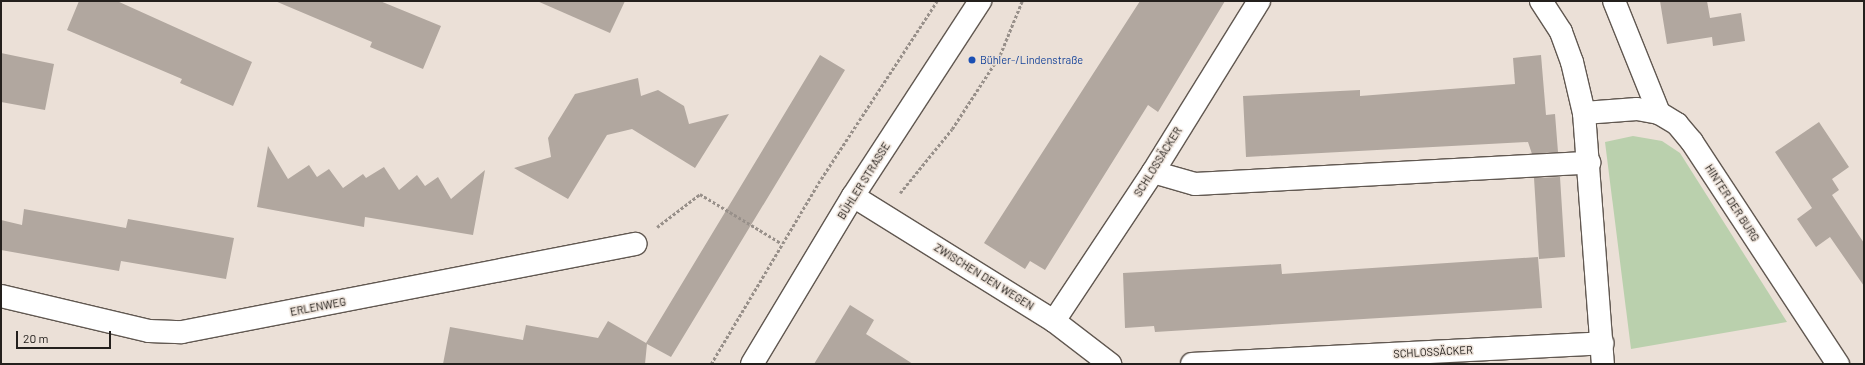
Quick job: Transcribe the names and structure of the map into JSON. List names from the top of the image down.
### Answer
{
  "streets": {
    "street": [
      "SCHLOSSÄCKER",
      "BÜHLER STRASSE",
      "HINTER DER BURG",
      "ZWISCHEN DEN WEGEN",
      "ERLENWEG"
    ]
  },
  "crossings": [
    ["SCHLOSSÄCKER", "HINTER DER BURG"],
    ["SCHLOSSÄCKER", "ZWISCHEN DEN WEGEN"],
    ["BÜHLER STRASSE", "ZWISCHEN DEN WEGEN"]
  ],
  "places": ["Bühler-/Lindenstraße"],
  "scale_bar": "20 m"
}
